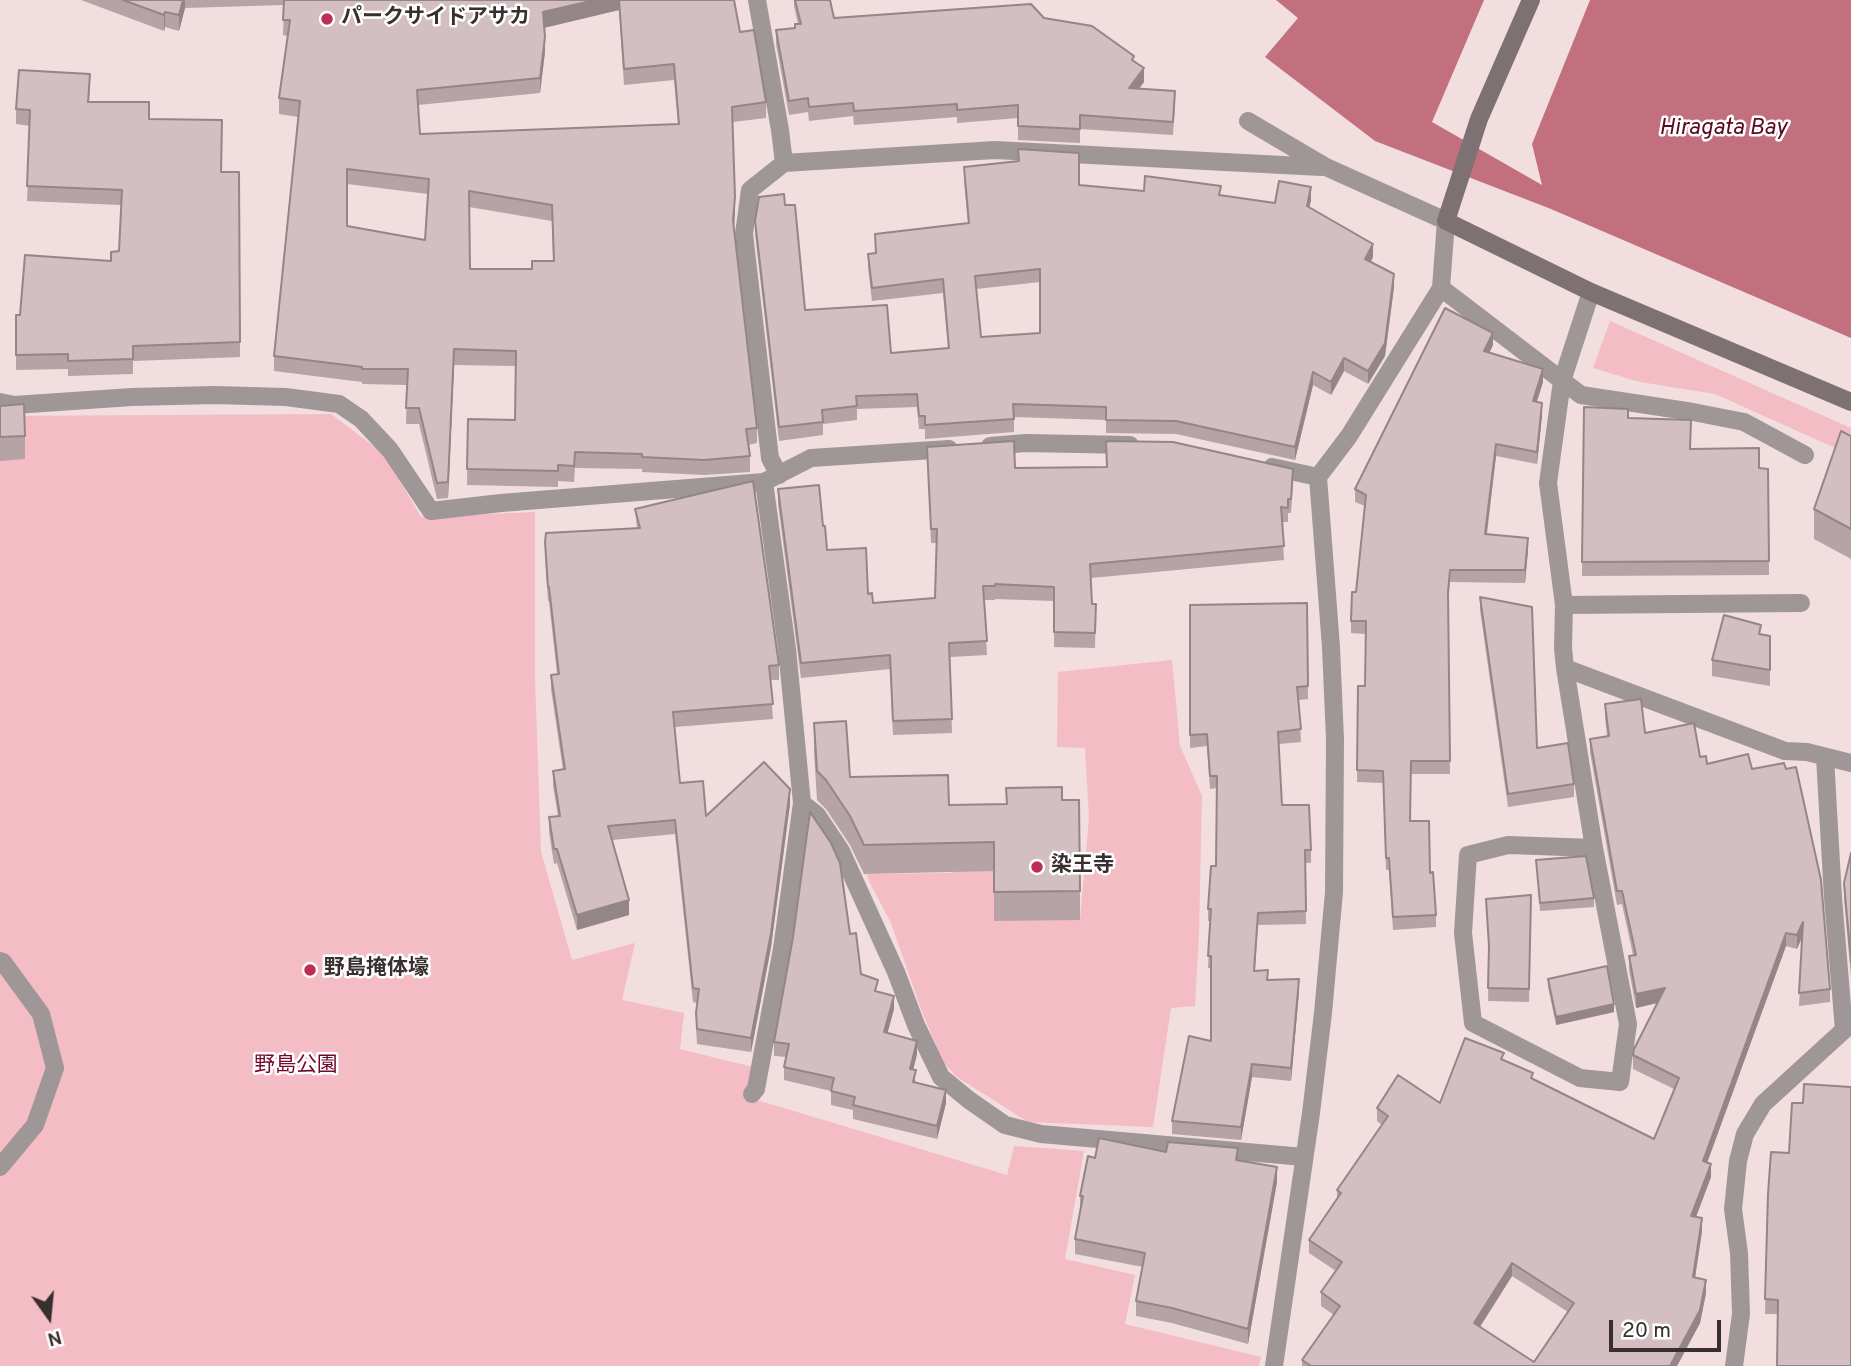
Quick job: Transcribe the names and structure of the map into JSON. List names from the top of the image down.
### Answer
{
  "water": ["Hiragata Bay"],
  "parks": ["野島公園"],
  "places": ["パークサイドアサカ", "染王寺", "野島掩体壕"],
  "scale_bar": "20 m",
  "north": "bottom"
}
